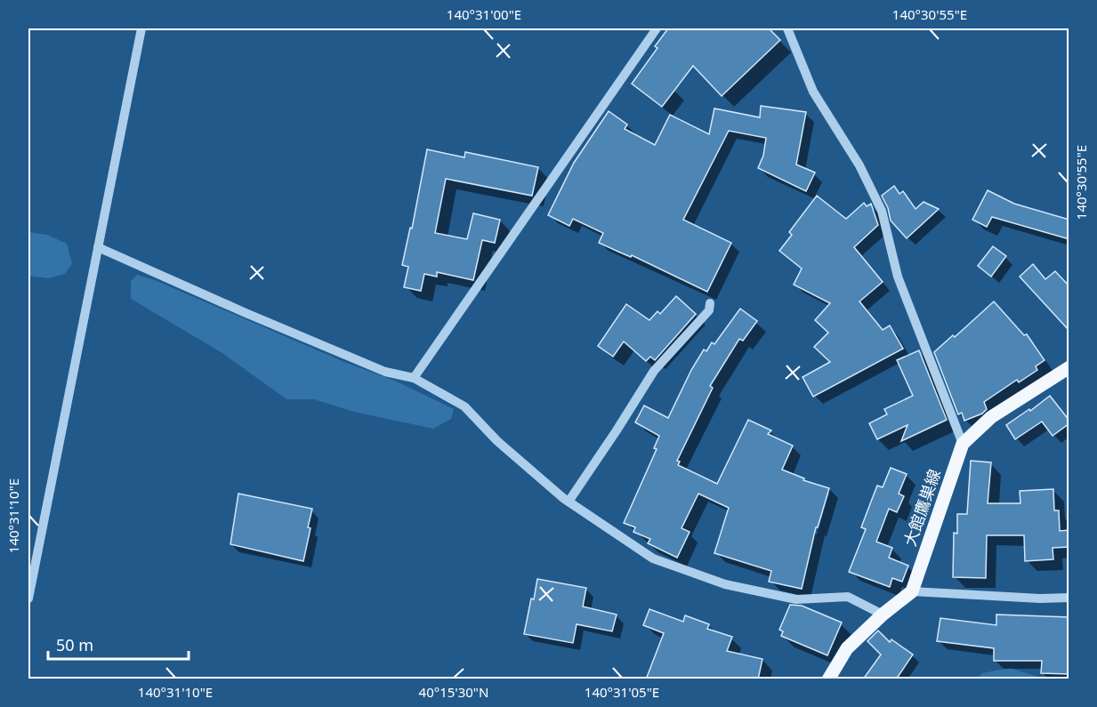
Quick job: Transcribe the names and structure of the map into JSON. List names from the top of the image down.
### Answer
{
  "streets": {
    "main road": ["大館鷹巣線"]
  },
  "scale_bar": "50 m",
  "coordinates": [
    "140°31'00\"E",
    "140°30'55\"E",
    "140°31'10\"E",
    "40°15'30\"N",
    "140°31'05\"E"
  ]
}
